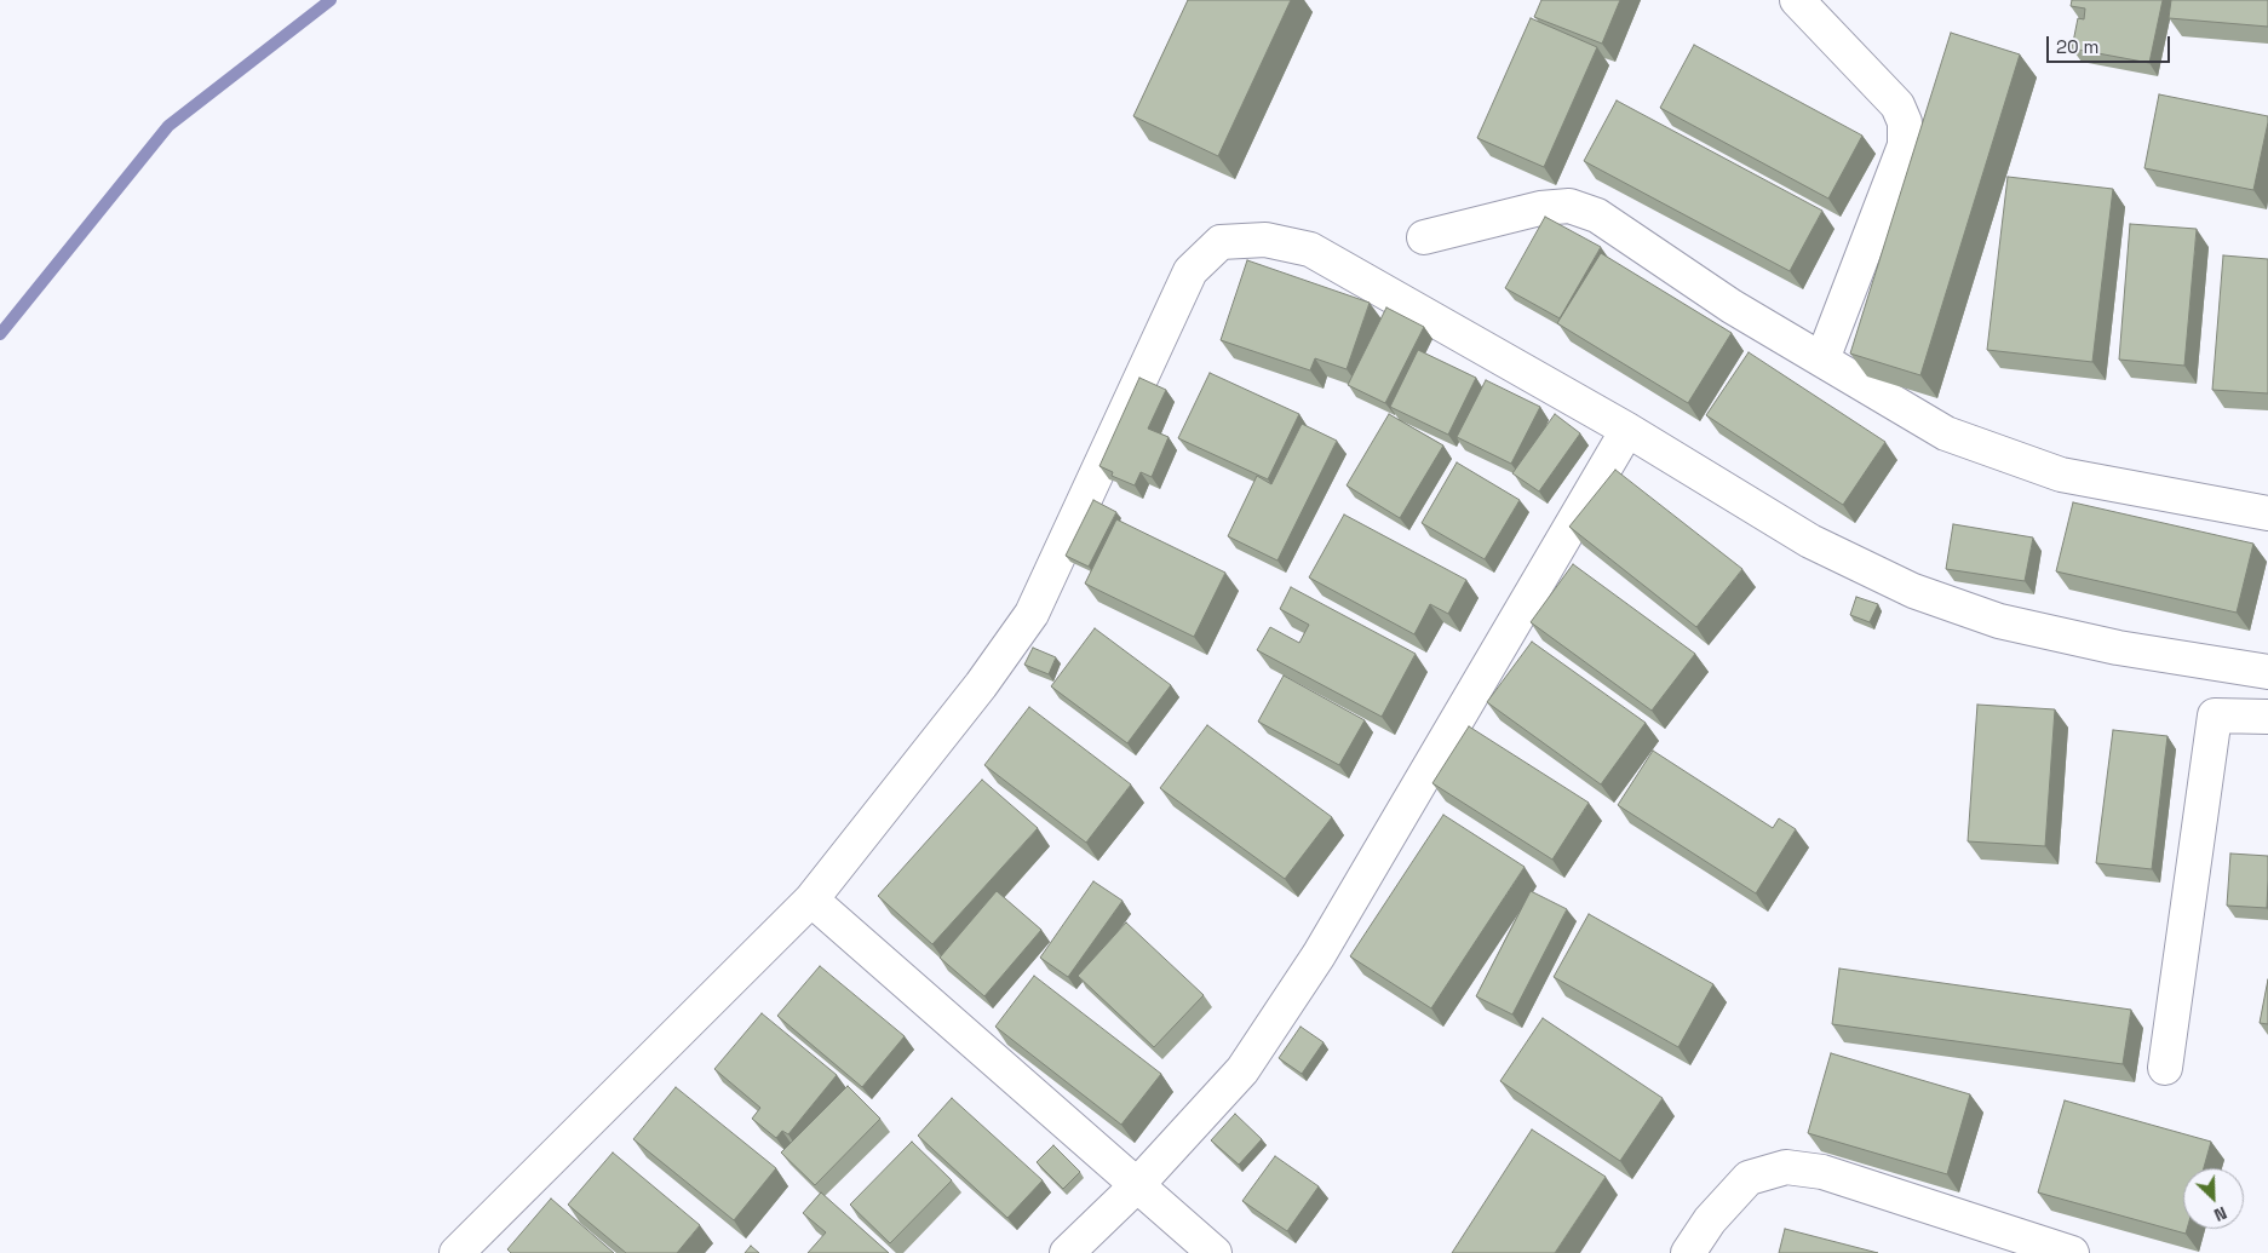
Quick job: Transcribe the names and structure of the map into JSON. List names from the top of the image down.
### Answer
{
  "scale_bar": "20 m",
  "north": "bottom right"
}
